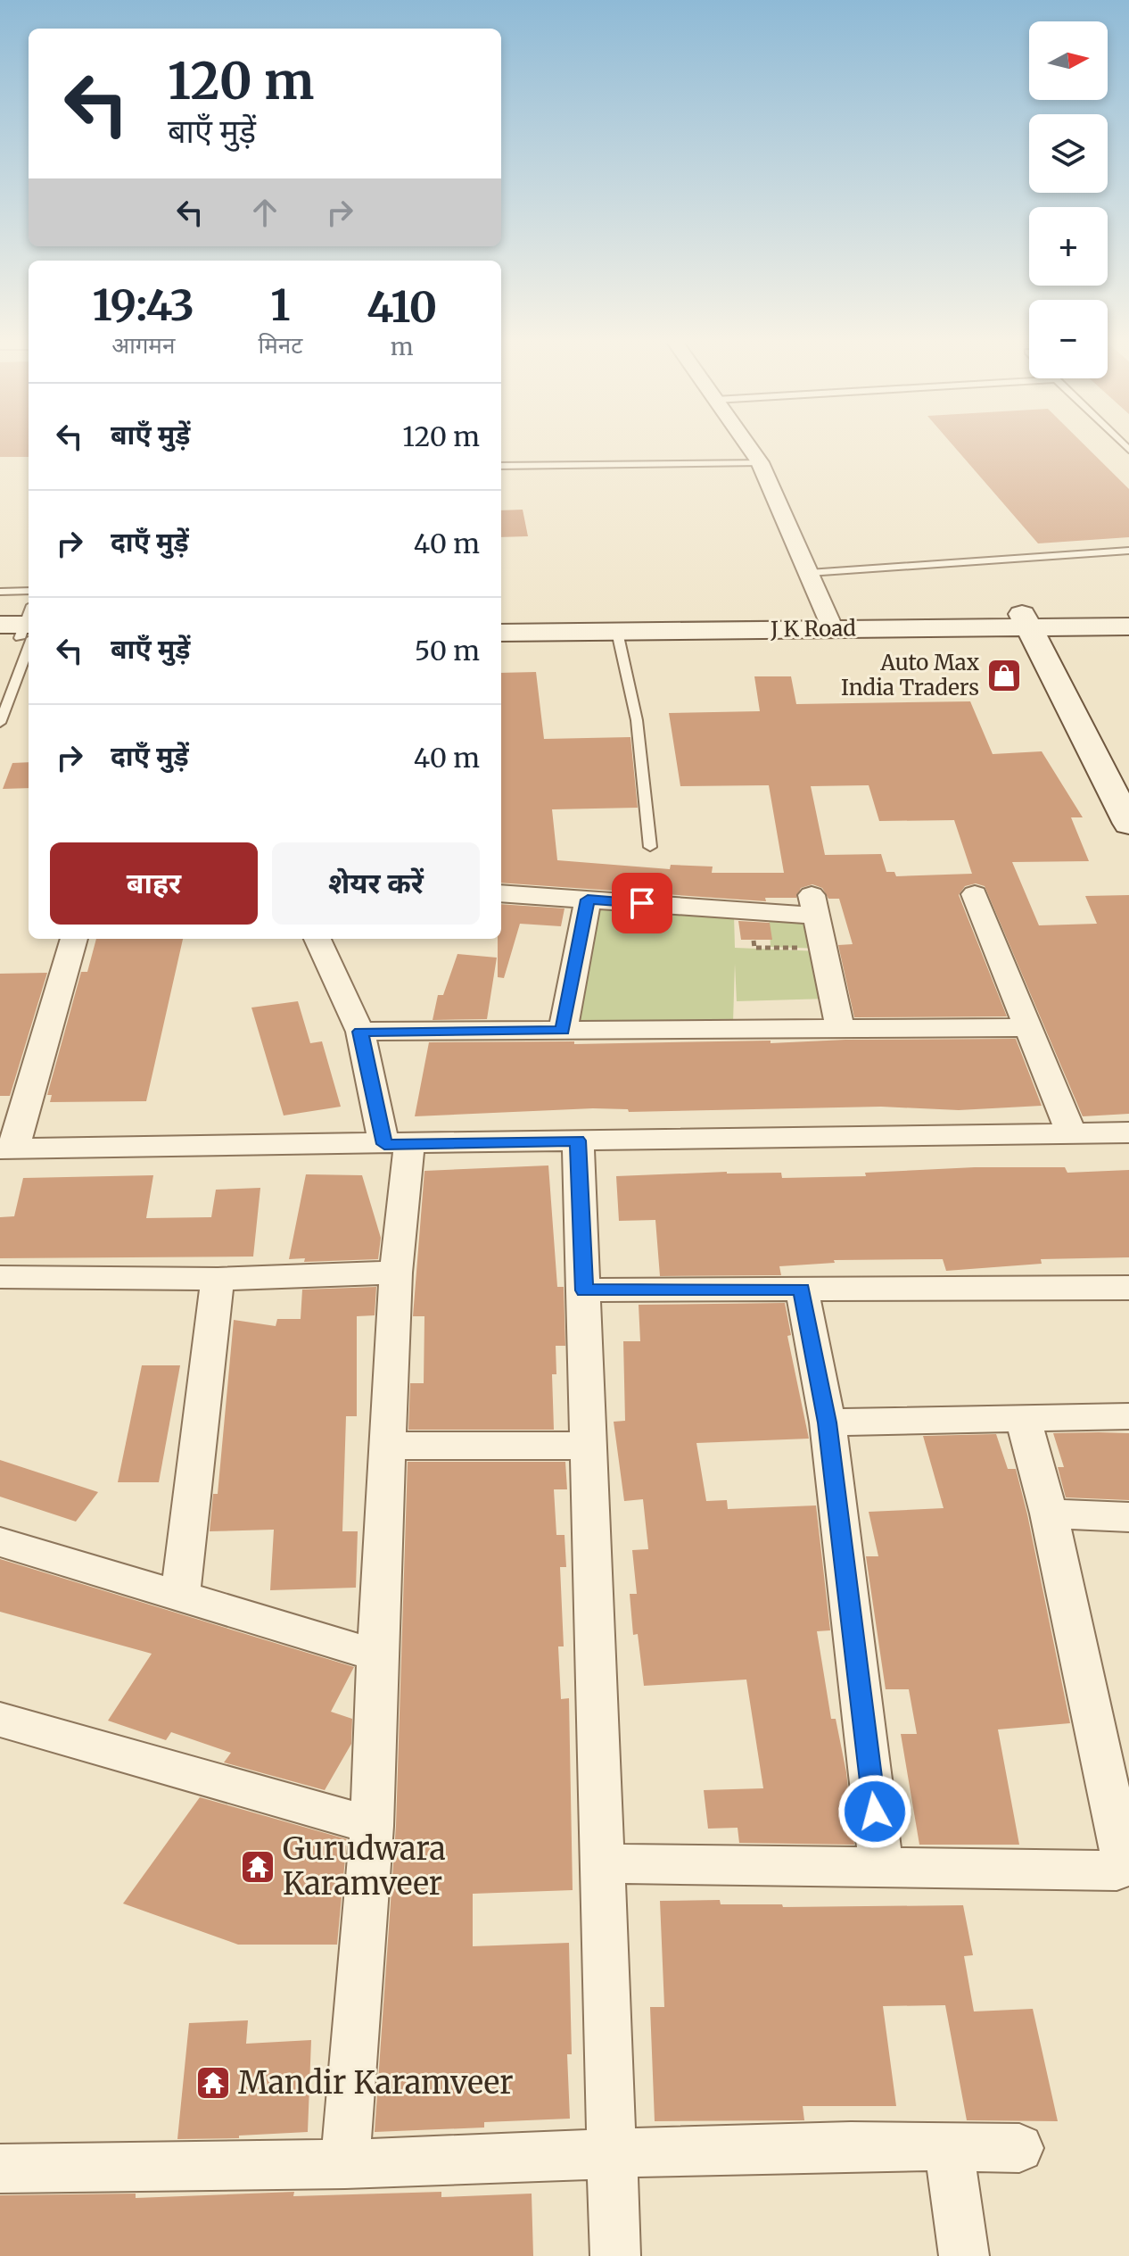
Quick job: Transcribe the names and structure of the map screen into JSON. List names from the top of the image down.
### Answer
{
  "streets": {
    "main road": ["J K Road"]
  },
  "places": {
    "shop": ["Auto Max India Traders"],
    "temple": ["Gurudwara Karamveer", "Mandir Karamveer"]
  },
  "north": "right",
  "page": {
    "map_buttons": ["+", "−"],
    "turn": ["120 m", "बाएँ मुड़ें"],
    "eta": [
      "19:43",
      "आगमन",
      "1",
      "मिनट",
      "410",
      "m"
    ],
    "list": [
      {
        "name": "बाएँ मुड़ें",
        "value": "120 m"
      },
      {
        "name": "दाएँ मुड़ें",
        "value": "40 m"
      },
      {
        "name": "बाएँ मुड़ें",
        "value": "50 m"
      },
      {
        "name": "दाएँ मुड़ें",
        "value": "40 m"
      }
    ],
    "buttons": ["बाहर", "शेयर करें"]
  }
}
